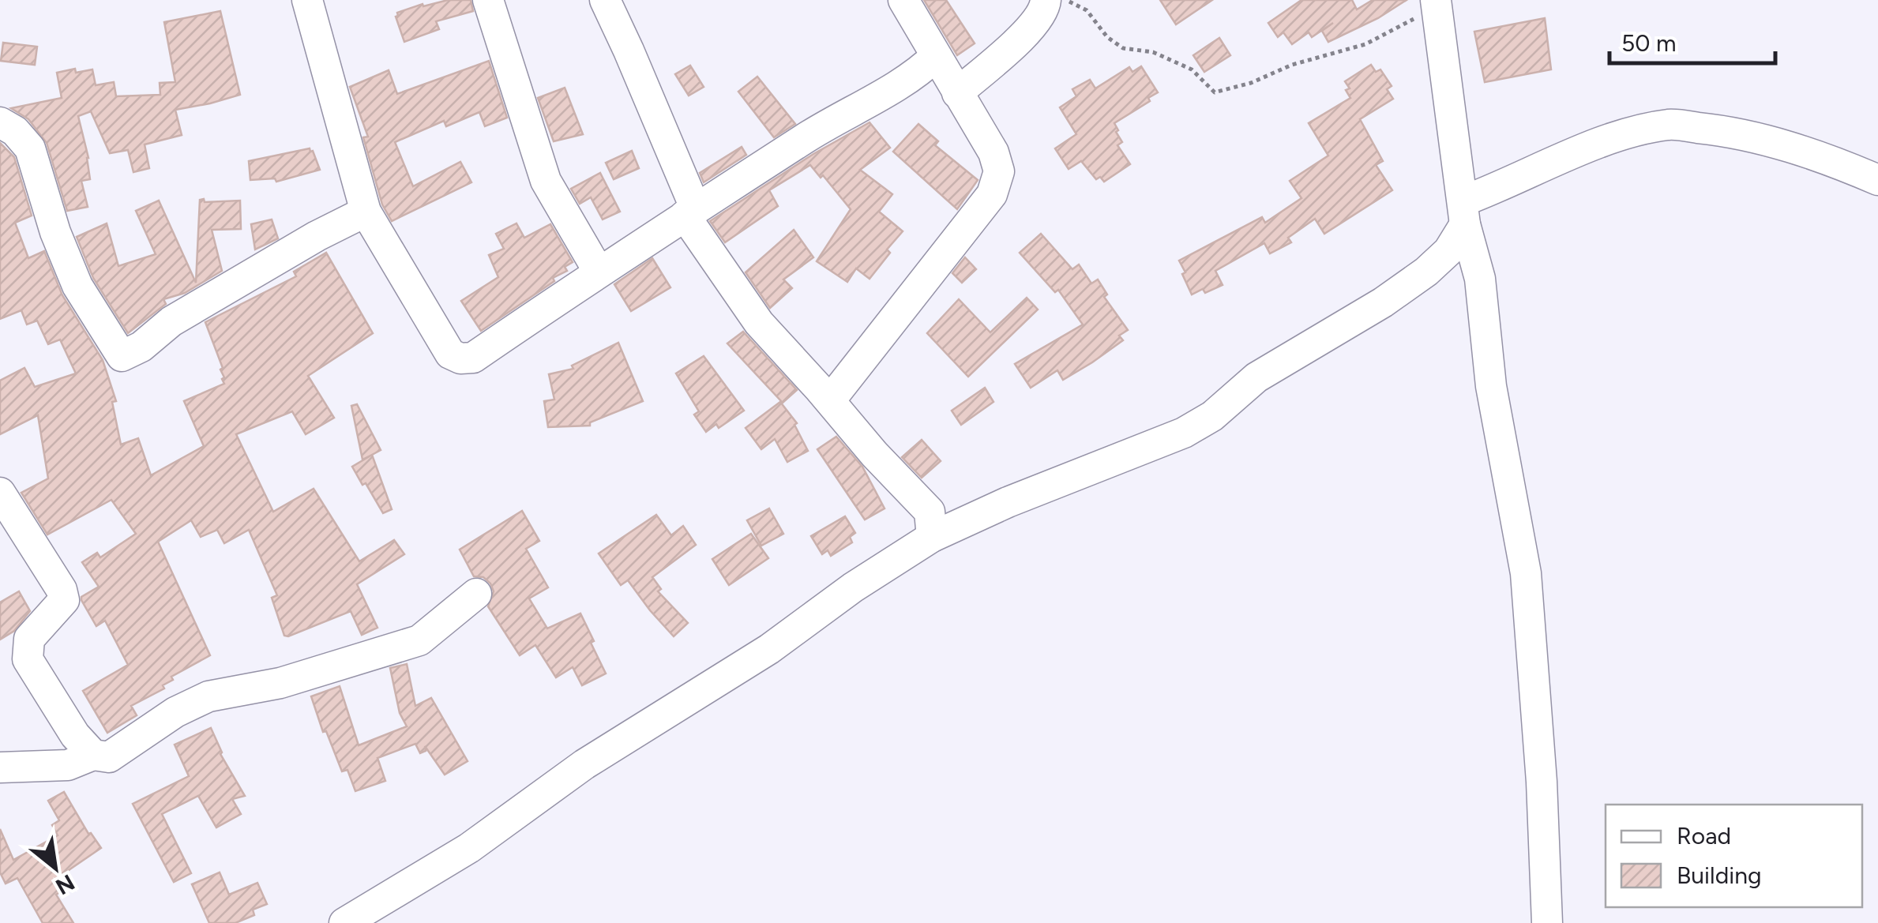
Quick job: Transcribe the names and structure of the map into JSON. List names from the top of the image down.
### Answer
{
  "legend": ["Road", "Building"],
  "scale_bar": "50 m",
  "north": "bottom right"
}
